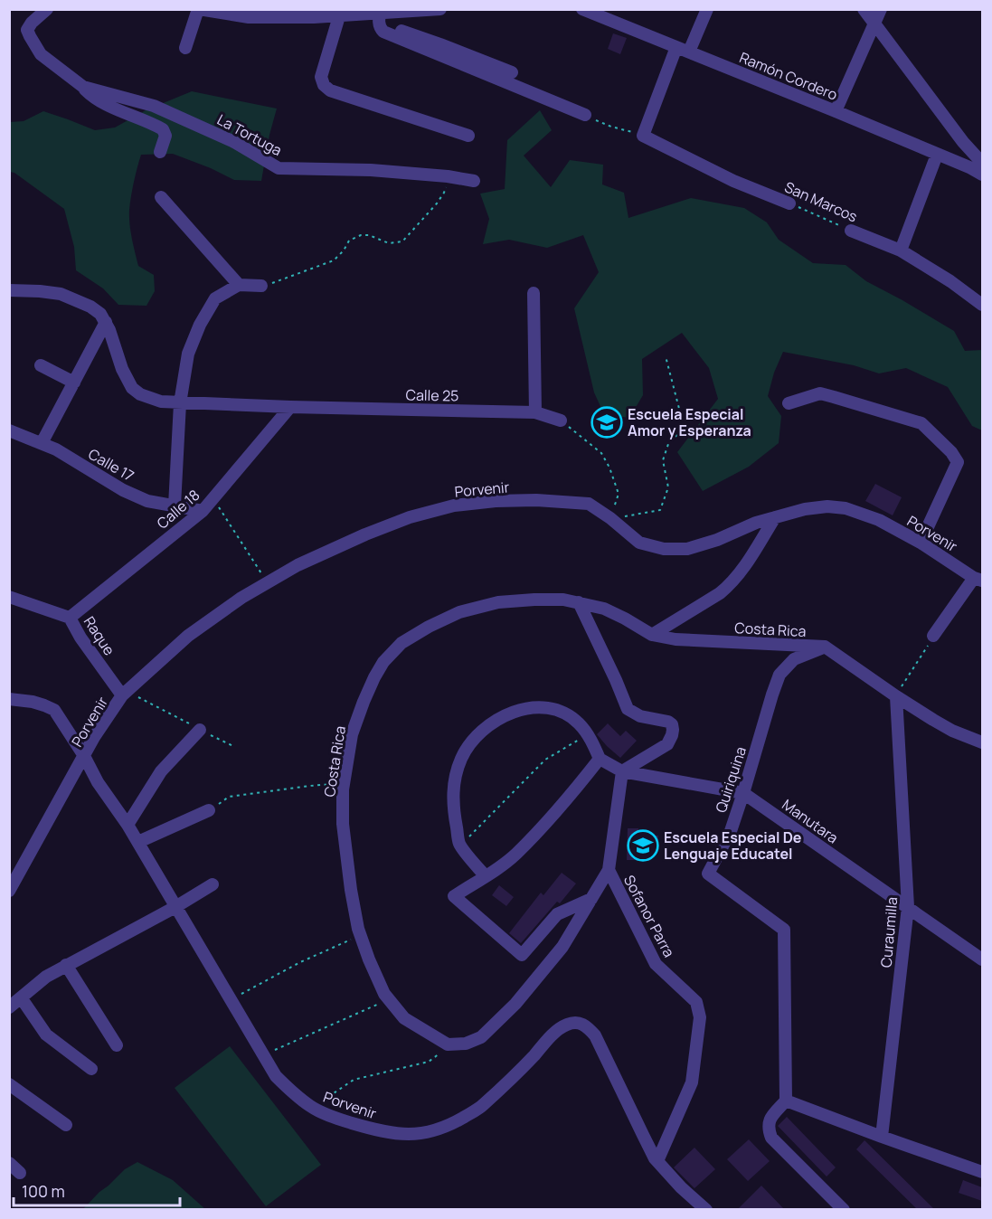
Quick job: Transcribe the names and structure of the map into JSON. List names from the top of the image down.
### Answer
{
  "streets": {
    "street": [
      "Ramón Cordero",
      "La Tortuga",
      "San Marcos",
      "Calle 25",
      "Calle 17",
      "Porvenir",
      "Calle 18",
      "Costa Rica",
      "Raque",
      "Quiriquina",
      "Manutara",
      "Sofanor Parra",
      "Curaumilla"
    ]
  },
  "crossings": [
    ["Calle 25", "Calle 18"],
    ["Calle 17", "Calle 18"],
    ["Porvenir", "Raque"],
    ["Porvenir", "Sofanor Parra"],
    ["Calle 18", "Raque"],
    ["Costa Rica", "Quiriquina"],
    ["Costa Rica", "Curaumilla"],
    ["Quiriquina", "Manutara"],
    ["Manutara", "Sofanor Parra"],
    ["Manutara", "Curaumilla"]
  ],
  "places": {
    "school or university": ["Escuela Especial Amor y Esperanza", "Escuela Especial De Lenguaje Educatel"]
  },
  "scale_bar": "100 m"
}
